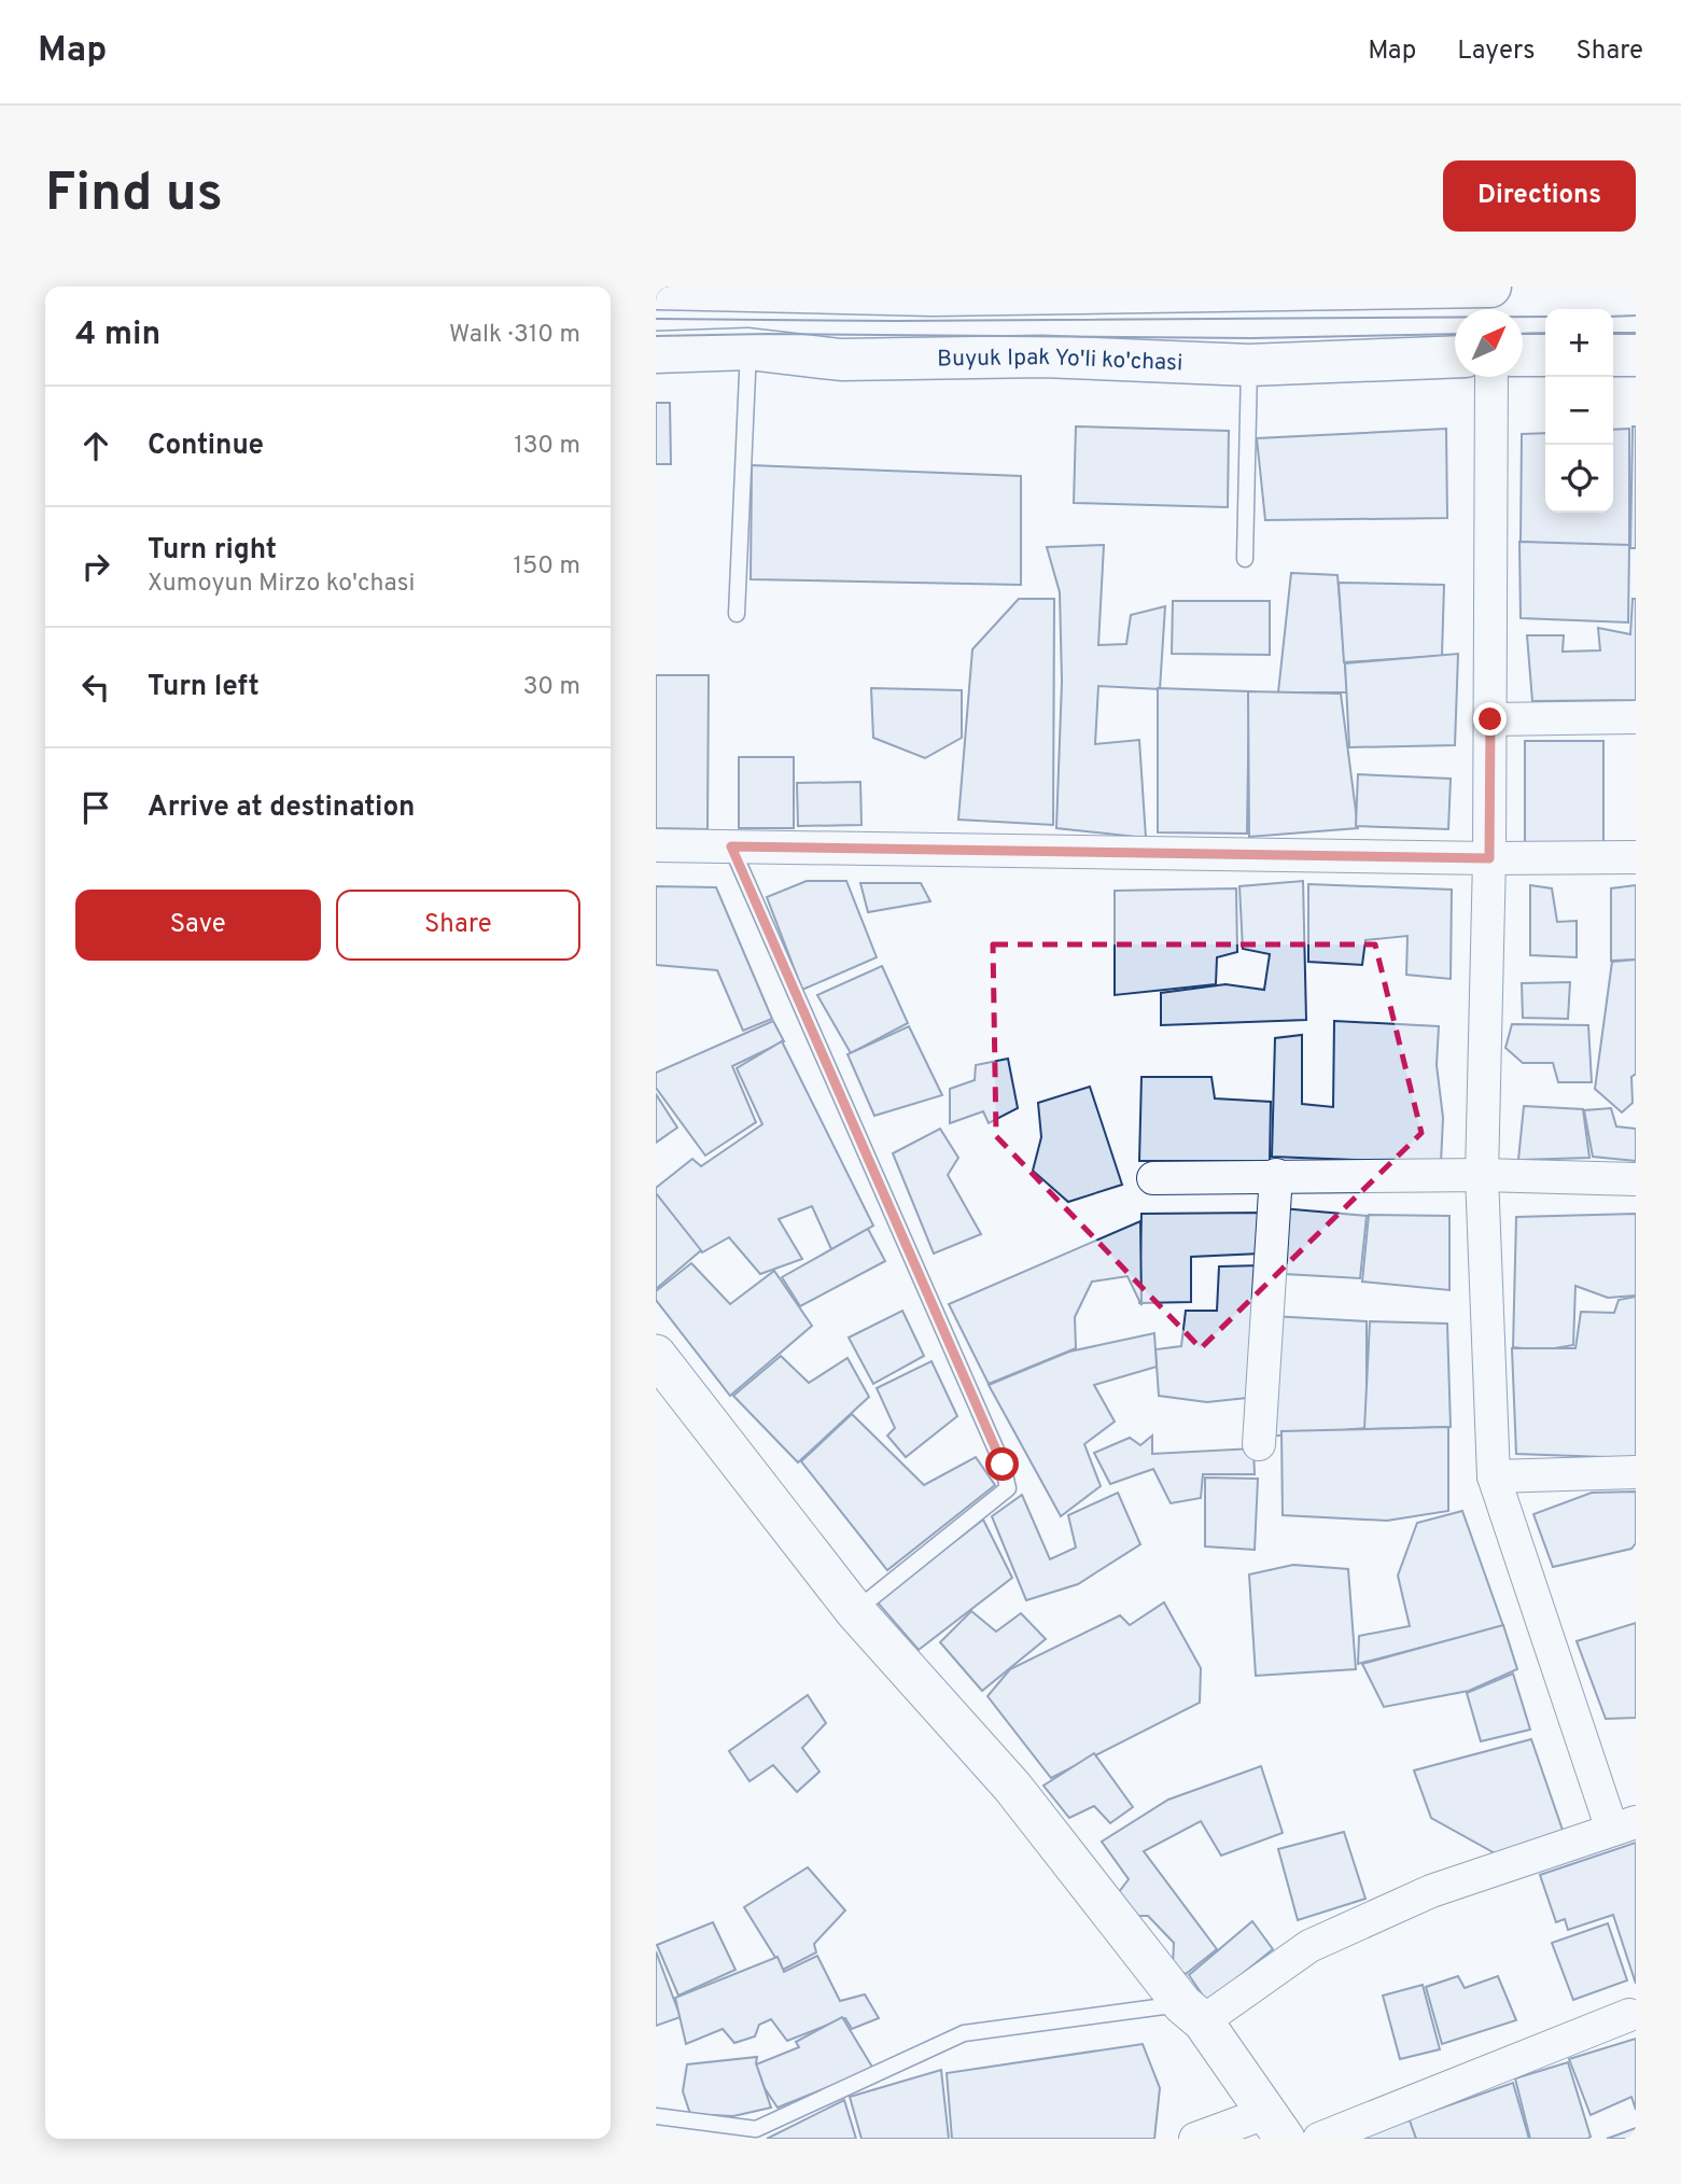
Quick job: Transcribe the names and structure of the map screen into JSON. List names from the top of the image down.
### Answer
{
  "streets": {
    "main road": ["Buyuk Ipak Yo'li ko'chasi"]
  },
  "north": "top right",
  "page": {
    "header": "Map",
    "nav": ["Map", "Layers", "Share"],
    "buttons": [
      "Directions",
      ["Save", "Share"]
    ],
    "title": "Find us",
    "heading": ["4 min", "Walk · 310 m"],
    "map_buttons": ["+", "−"],
    "list": [
      ["Continue", "130 m"],
      ["Turn right", "Xumoyun Mirzo ko'chasi", "150 m"],
      ["Turn left", "30 m"],
      "Arrive at destination"
    ]
  }
}
